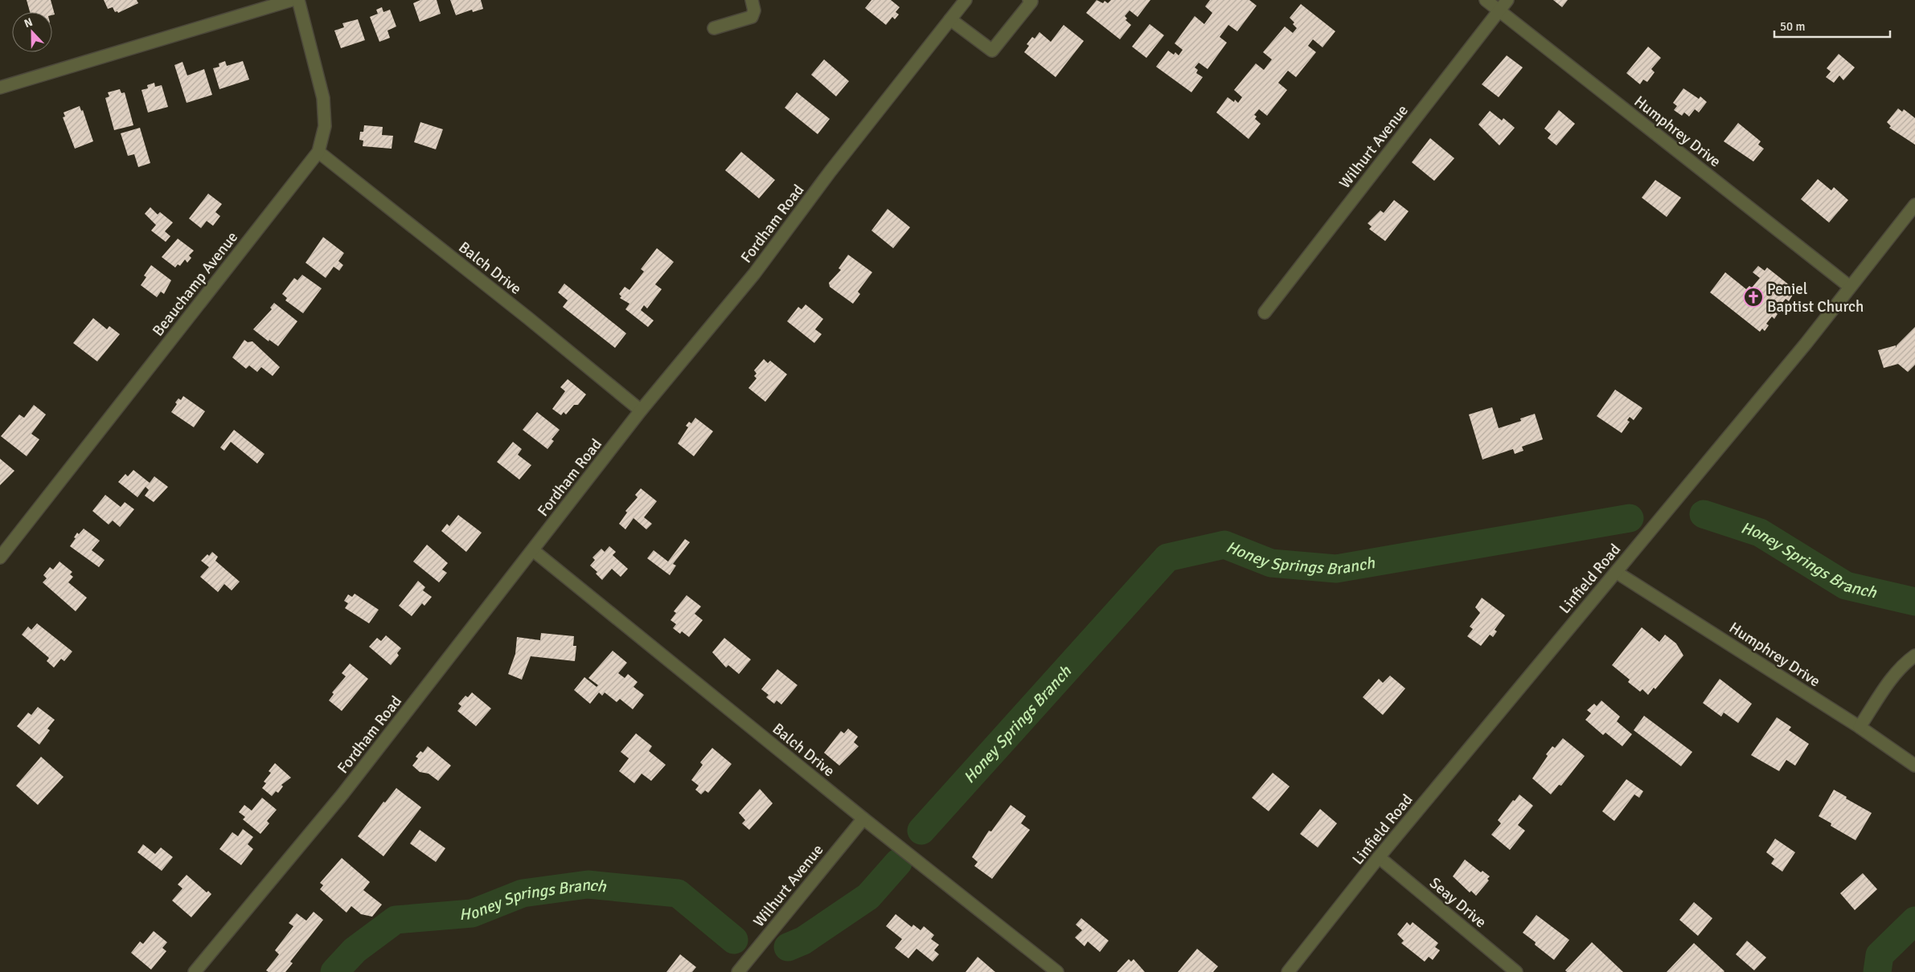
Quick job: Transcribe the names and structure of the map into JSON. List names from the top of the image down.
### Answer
{
  "streets": {
    "street": [
      "Humphrey Drive",
      "Wilhurt Avenue",
      "Fordham Road",
      "Balch Drive",
      "Beauchamp Avenue",
      "Linfield Road",
      "Seay Drive"
    ]
  },
  "crossings": [
    ["Humphrey Drive", "Wilhurt Avenue"],
    ["Humphrey Drive", "Linfield Road"],
    ["Wilhurt Avenue", "Balch Drive"],
    ["Fordham Road", "Balch Drive"],
    ["Balch Drive", "Beauchamp Avenue"],
    ["Linfield Road", "Seay Drive"]
  ],
  "water": ["Honey Springs Branch"],
  "places": {
    "church": ["Peniel Baptist Church"]
  },
  "scale_bar": "50 m",
  "north": "top"
}
